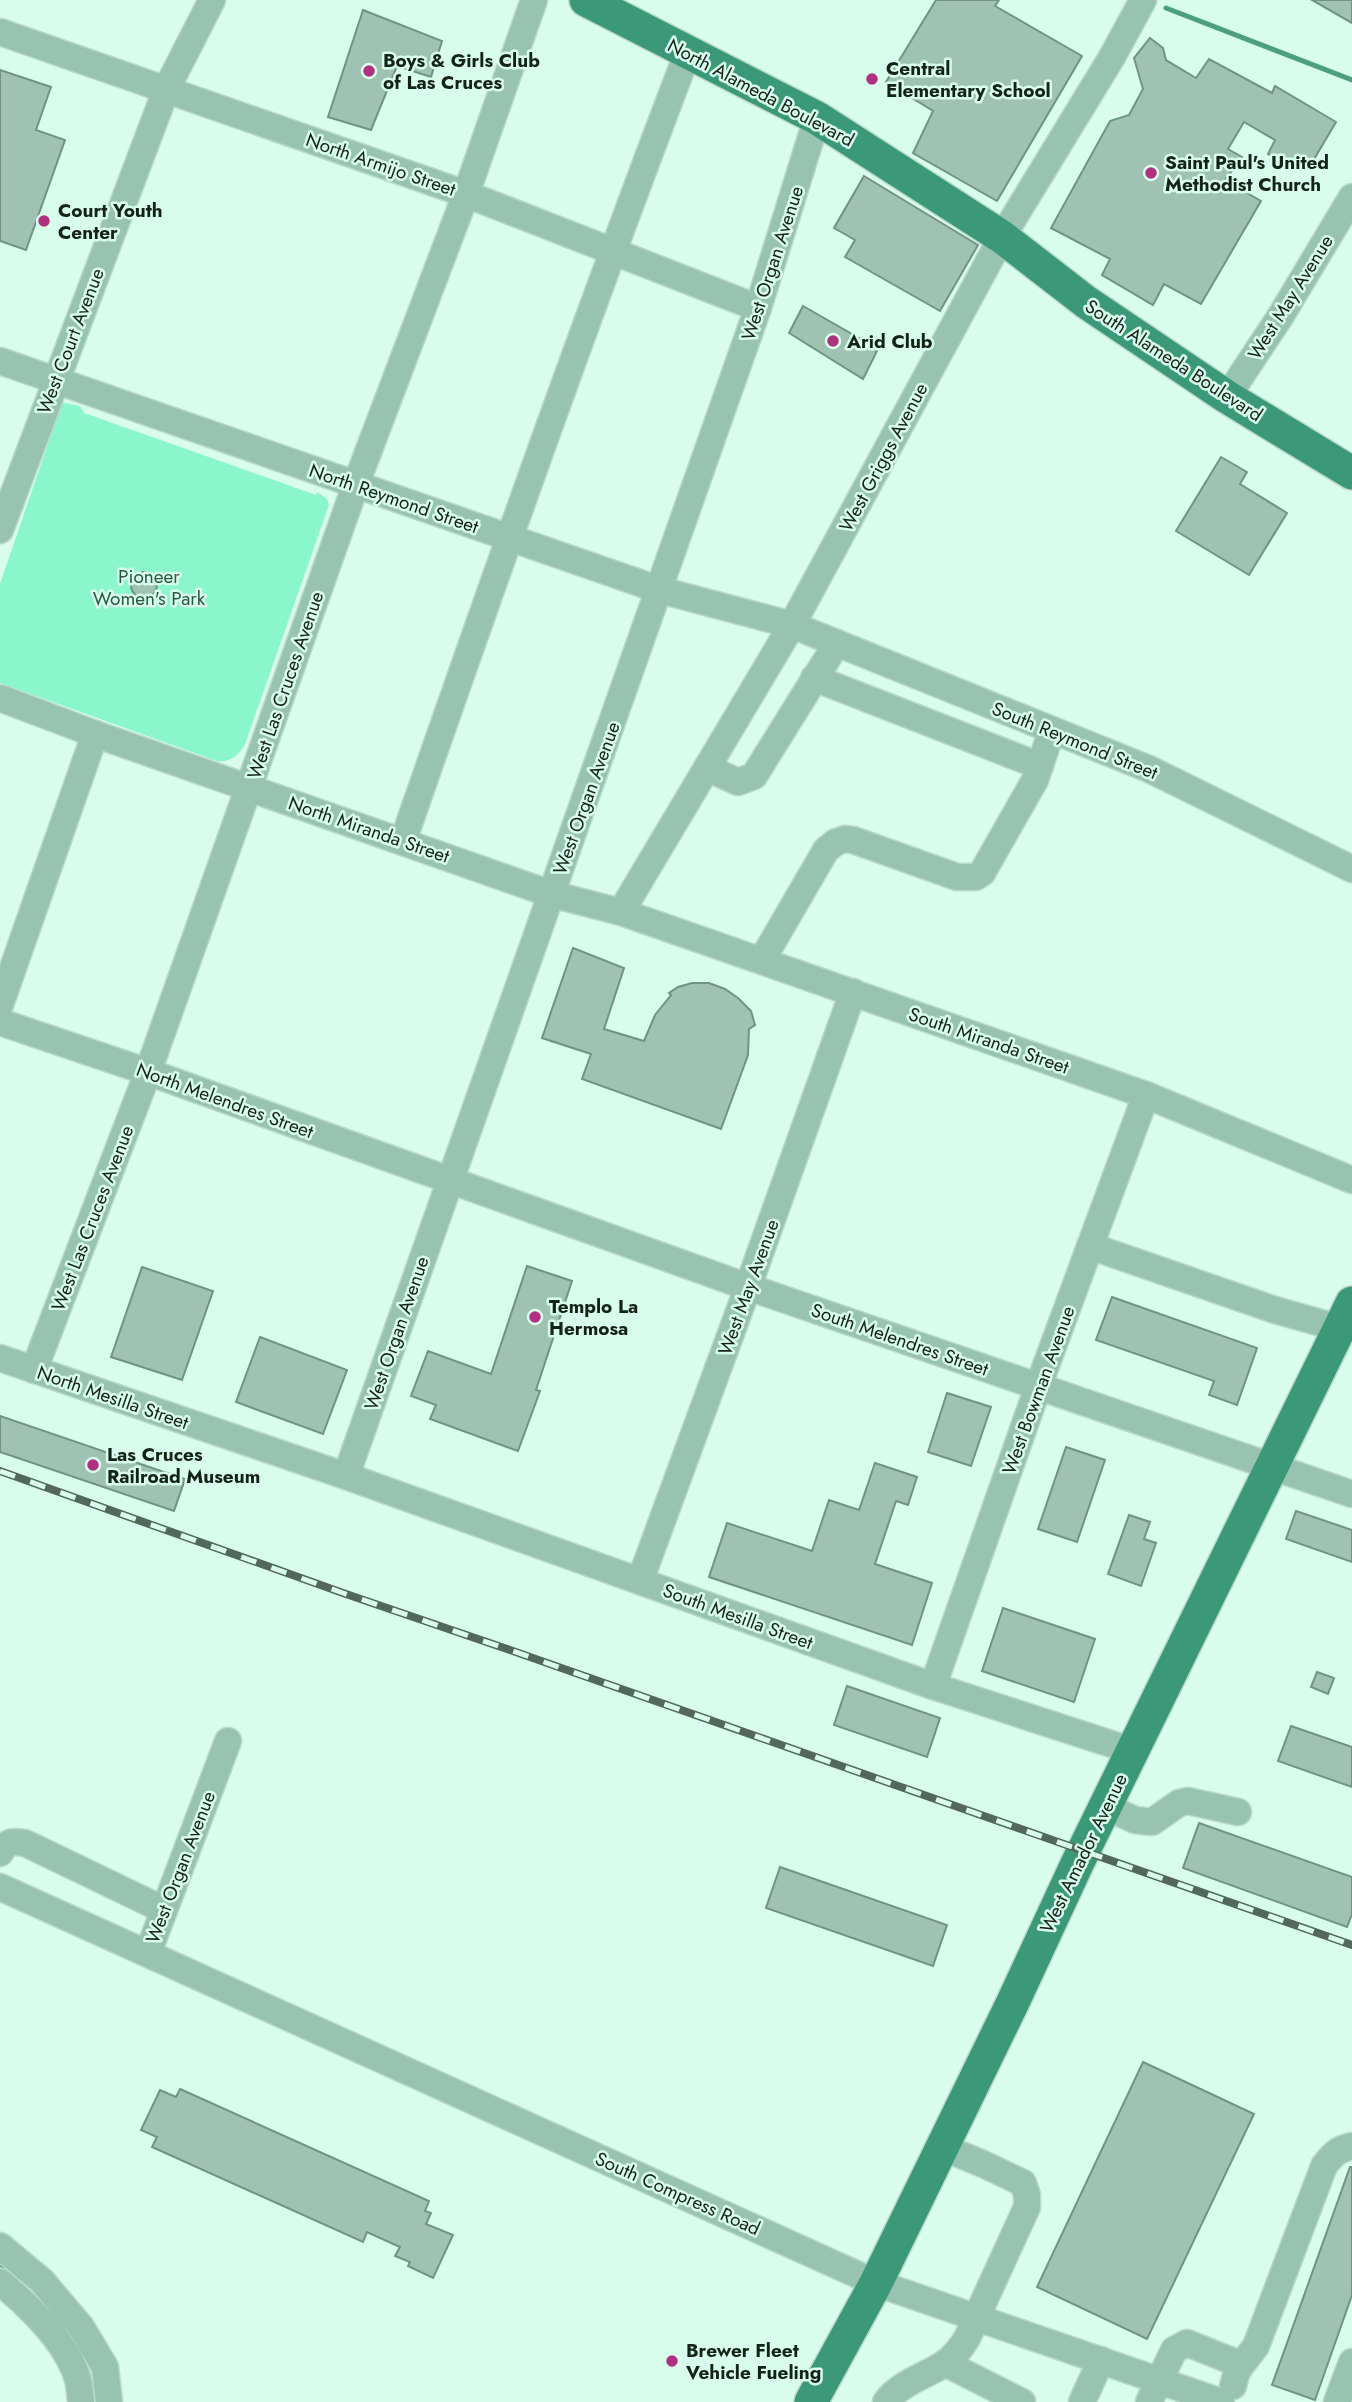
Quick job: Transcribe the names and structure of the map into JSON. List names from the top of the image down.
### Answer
{
  "streets": {
    "main road": ["North Alameda Boulevard", "South Alameda Boulevard", "West Amador Avenue"],
    "street": [
      "North Armijo Street",
      "West Organ Avenue",
      "West May Avenue",
      "West Court Avenue",
      "West Griggs Avenue",
      "North Reymond Street",
      "West Las Cruces Avenue",
      "South Reymond Street",
      "North Miranda Street",
      "South Miranda Street",
      "North Melendres Street",
      "South Melendres Street",
      "West Bowman Avenue",
      "North Mesilla Street",
      "South Mesilla Street",
      "South Compress Road"
    ]
  },
  "crossings": [
    ["North Alameda Boulevard", "West Organ Avenue"],
    ["North Alameda Boulevard", "South Alameda Boulevard"],
    ["North Alameda Boulevard", "West Griggs Avenue"],
    ["North Armijo Street", "West Organ Avenue"],
    ["North Armijo Street", "West Court Avenue"],
    ["North Armijo Street", "West Las Cruces Avenue"],
    ["West Organ Avenue", "North Reymond Street"],
    ["West Organ Avenue", "North Miranda Street"],
    ["West Organ Avenue", "North Melendres Street"],
    ["West Organ Avenue", "South Melendres Street"],
    ["West Organ Avenue", "North Mesilla Street"],
    ["West Organ Avenue", "South Mesilla Street"],
    ["West Organ Avenue", "South Compress Road"],
    ["West May Avenue", "South Alameda Boulevard"],
    ["West May Avenue", "South Miranda Street"],
    ["West May Avenue", "South Melendres Street"],
    ["West May Avenue", "South Mesilla Street"],
    ["West Court Avenue", "North Reymond Street"],
    ["South Alameda Boulevard", "West Griggs Avenue"],
    ["West Griggs Avenue", "North Reymond Street"],
    ["West Griggs Avenue", "South Reymond Street"],
    ["West Griggs Avenue", "North Miranda Street"],
    ["West Griggs Avenue", "South Miranda Street"],
    ["North Reymond Street", "West Las Cruces Avenue"],
    ["North Reymond Street", "South Reymond Street"],
    ["West Las Cruces Avenue", "North Miranda Street"],
    ["West Las Cruces Avenue", "North Melendres Street"],
    ["West Las Cruces Avenue", "North Mesilla Street"],
    ["North Miranda Street", "South Miranda Street"],
    ["South Miranda Street", "West Bowman Avenue"],
    ["North Melendres Street", "South Melendres Street"],
    ["South Melendres Street", "West Bowman Avenue"],
    ["South Melendres Street", "West Amador Avenue"],
    ["West Bowman Avenue", "South Mesilla Street"],
    ["North Mesilla Street", "South Mesilla Street"],
    ["South Mesilla Street", "West Amador Avenue"],
    ["West Amador Avenue", "South Compress Road"]
  ],
  "parks": ["Pioneer Women's Park"],
  "places": [
    "Boys & Girls Club of Las Cruces",
    "Central Elementary School",
    "Saint Paul's United Methodist Church",
    "Court Youth Center",
    "Arid Club",
    "Templo La Hermosa",
    "Las Cruces Railroad Museum",
    "Brewer Fleet Vehicle Fueling"
  ]
}
